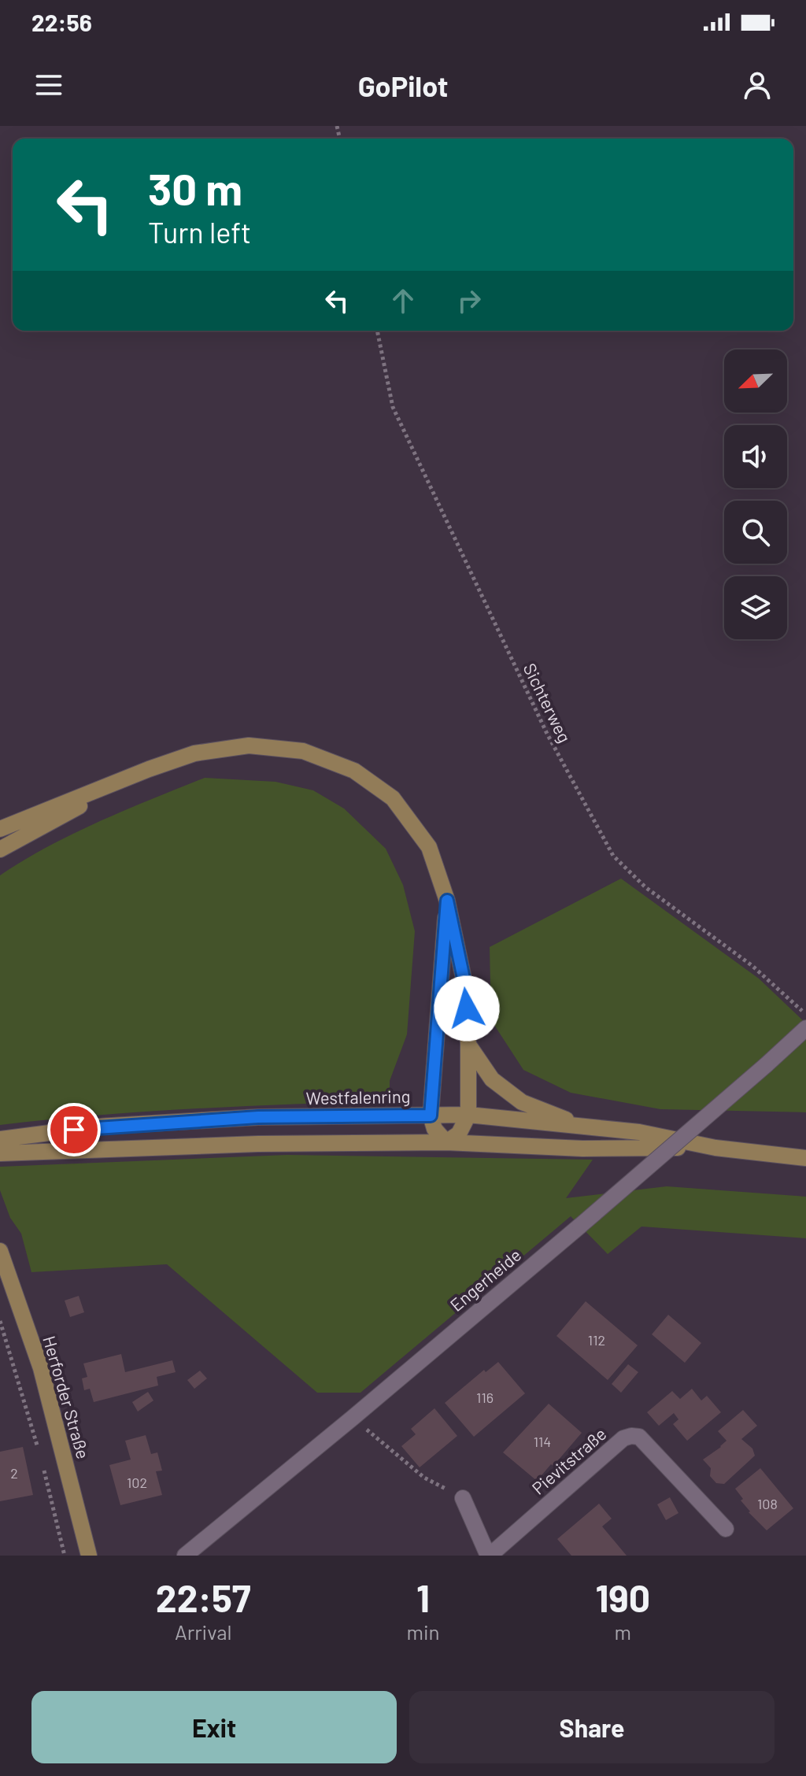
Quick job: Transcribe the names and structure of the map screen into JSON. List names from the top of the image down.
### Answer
{
  "streets": {
    "main road": ["Westfalenring", "Herforder Straße"],
    "street": ["Engerheide", "Pievitstraße"],
    "path": ["Sichterweg"]
  },
  "house_numbers": [
    "112",
    "116",
    "114",
    "2",
    "102",
    "108"
  ],
  "north": "bottom left",
  "page": {
    "status": "22:56",
    "header": "GoPilot",
    "turn": ["30 m", "Turn left"],
    "eta": [
      "22:57",
      "Arrival",
      "1",
      "min",
      "190",
      "m"
    ],
    "buttons": ["Exit", "Share"]
  }
}
